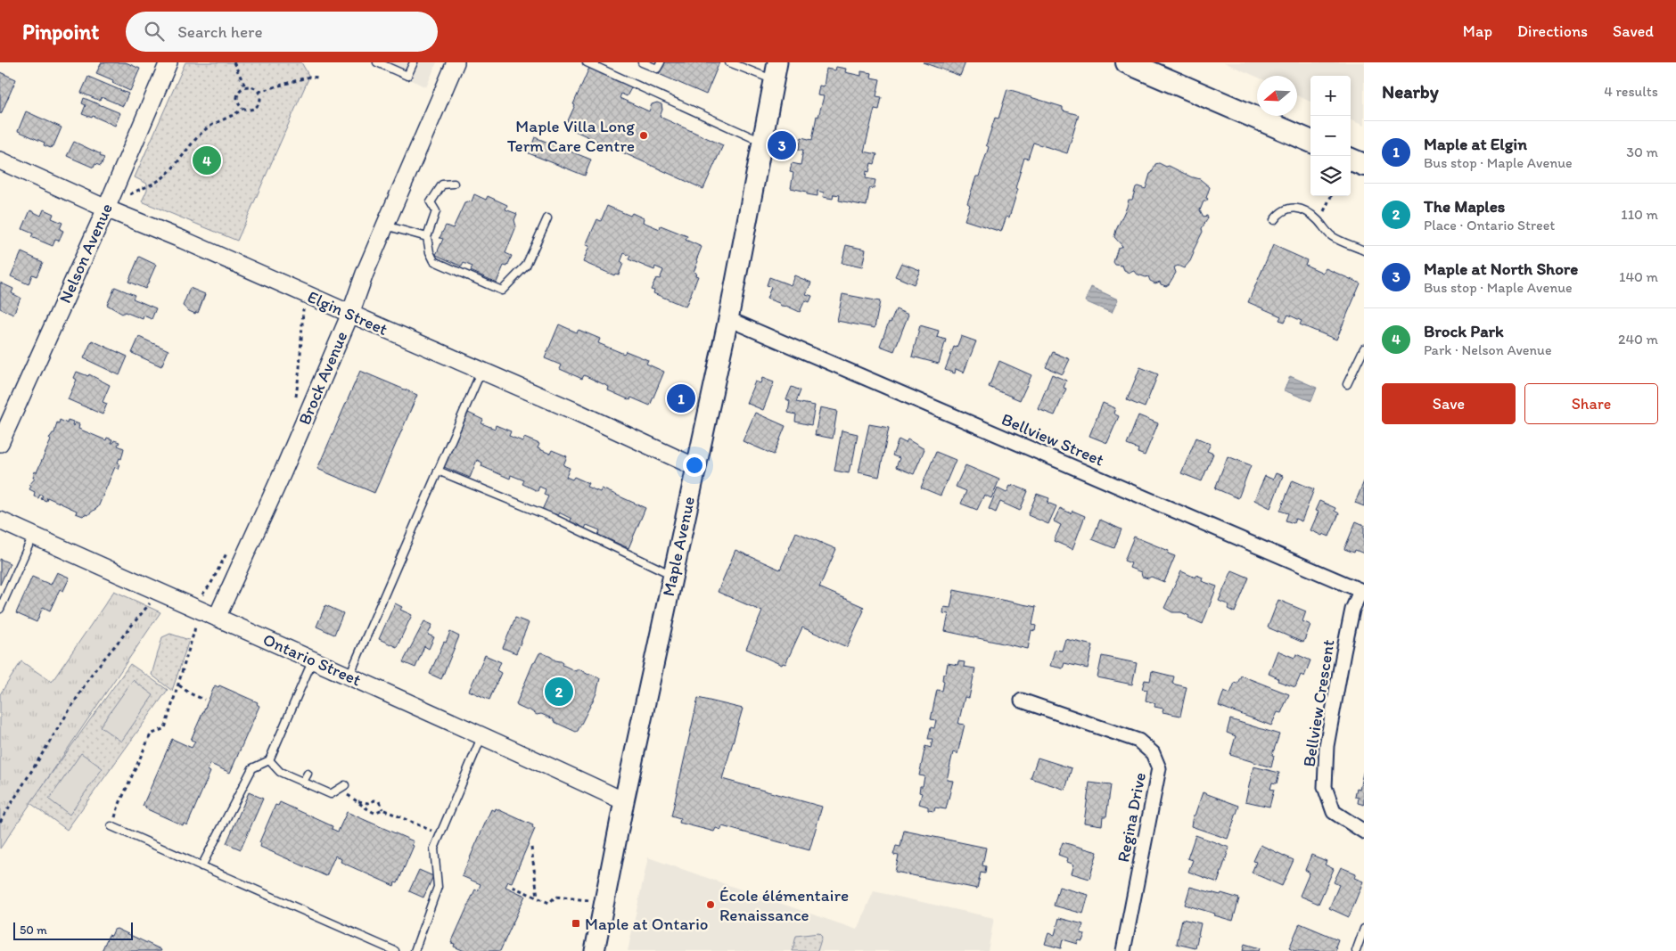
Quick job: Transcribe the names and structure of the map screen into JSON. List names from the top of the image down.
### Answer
{
  "streets": {
    "main road": ["Maple Avenue"],
    "street": [
      "Nelson Avenue",
      "Elgin Street",
      "Brock Avenue",
      "Bellview Street",
      "Ontario Street",
      "Bellview Crescent",
      "Regina Drive"
    ]
  },
  "crossings": [
    ["Nelson Avenue", "Elgin Street"],
    ["Elgin Street", "Brock Avenue"],
    ["Elgin Street", "Maple Avenue"],
    ["Brock Avenue", "Ontario Street"],
    ["Bellview Street", "Maple Avenue"],
    ["Bellview Street", "Bellview Crescent"],
    ["Maple Avenue", "Ontario Street"]
  ],
  "places": {
    "other": ["Maple Villa Long Term Care Centre", "École élémentaire Renaissance"],
    "transit": ["Maple at Ontario"]
  },
  "scale_bar": "50 m",
  "north": "left",
  "page": {
    "header": "Pinpoint",
    "search": "Search here",
    "nav": ["Map", "Directions", "Saved"],
    "heading": ["Nearby", "4 results"],
    "map_buttons": ["+", "−"],
    "list": [
      {
        "mark": "1",
        "name": "Maple at Elgin",
        "note": "Bus stop · Maple Avenue",
        "value": "30 m"
      },
      {
        "mark": "2",
        "name": "The Maples",
        "note": "Place · Ontario Street",
        "value": "110 m"
      },
      {
        "mark": "3",
        "name": "Maple at North Shore",
        "note": "Bus stop · Maple Avenue",
        "value": "140 m"
      },
      {
        "mark": "4",
        "name": "Brock Park",
        "note": "Park · Nelson Avenue",
        "value": "240 m"
      }
    ],
    "pins": [
      "3",
      "4",
      "1",
      "2"
    ],
    "buttons": ["Save", "Share"],
    "scale": "50 m"
  }
}
